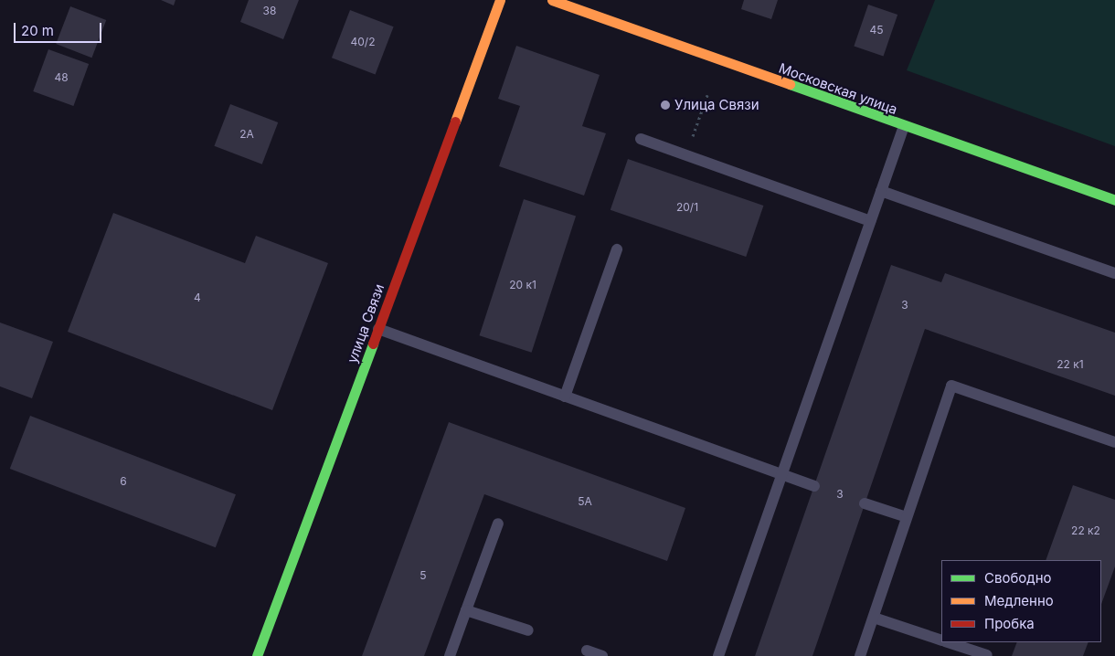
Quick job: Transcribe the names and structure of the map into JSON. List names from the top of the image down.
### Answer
{
  "streets": {
    "street": ["Московская улица", "улица Связи"]
  },
  "places": ["Улица Связи"],
  "house_numbers": [
    "38",
    "45",
    "40/2",
    "48",
    "2А",
    "20/1",
    "20 к1",
    "4",
    "3",
    "22 к1",
    "6",
    "3",
    "5А",
    "22 к2",
    "5"
  ],
  "legend": ["Свободно", "Медленно", "Пробка"],
  "scale_bar": "20 m"
}
